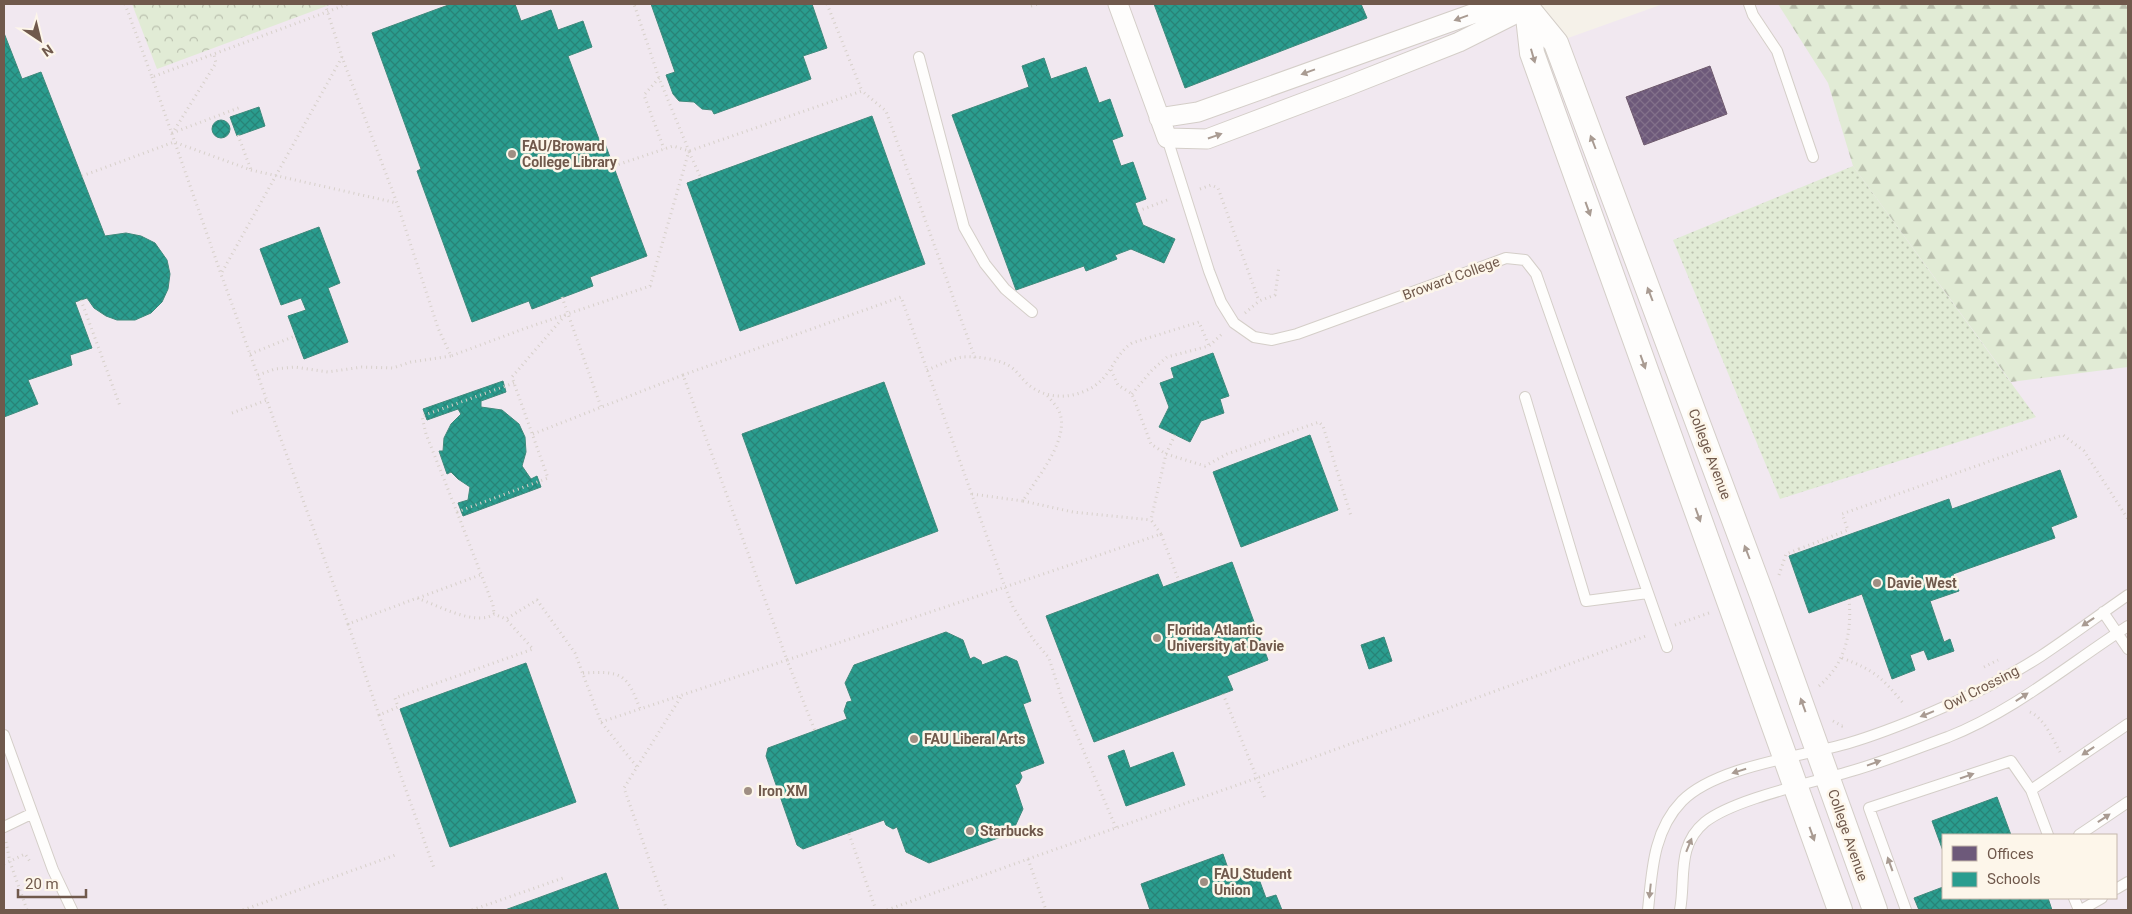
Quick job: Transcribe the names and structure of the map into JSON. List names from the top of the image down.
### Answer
{
  "streets": {
    "street": ["Broward College", "College Avenue"],
    "lane": ["Owl Crossing"]
  },
  "crossings": [
    ["College Avenue", "Owl Crossing"]
  ],
  "places": [
    "FAU/Broward College Library",
    "Davie West",
    "Florida Atlantic University at Davie",
    "FAU Liberal Arts",
    "Iron XM",
    "Starbucks",
    "FAU Student Union"
  ],
  "legend": ["Offices", "Schools"],
  "scale_bar": "20 m",
  "north": "bottom right"
}
